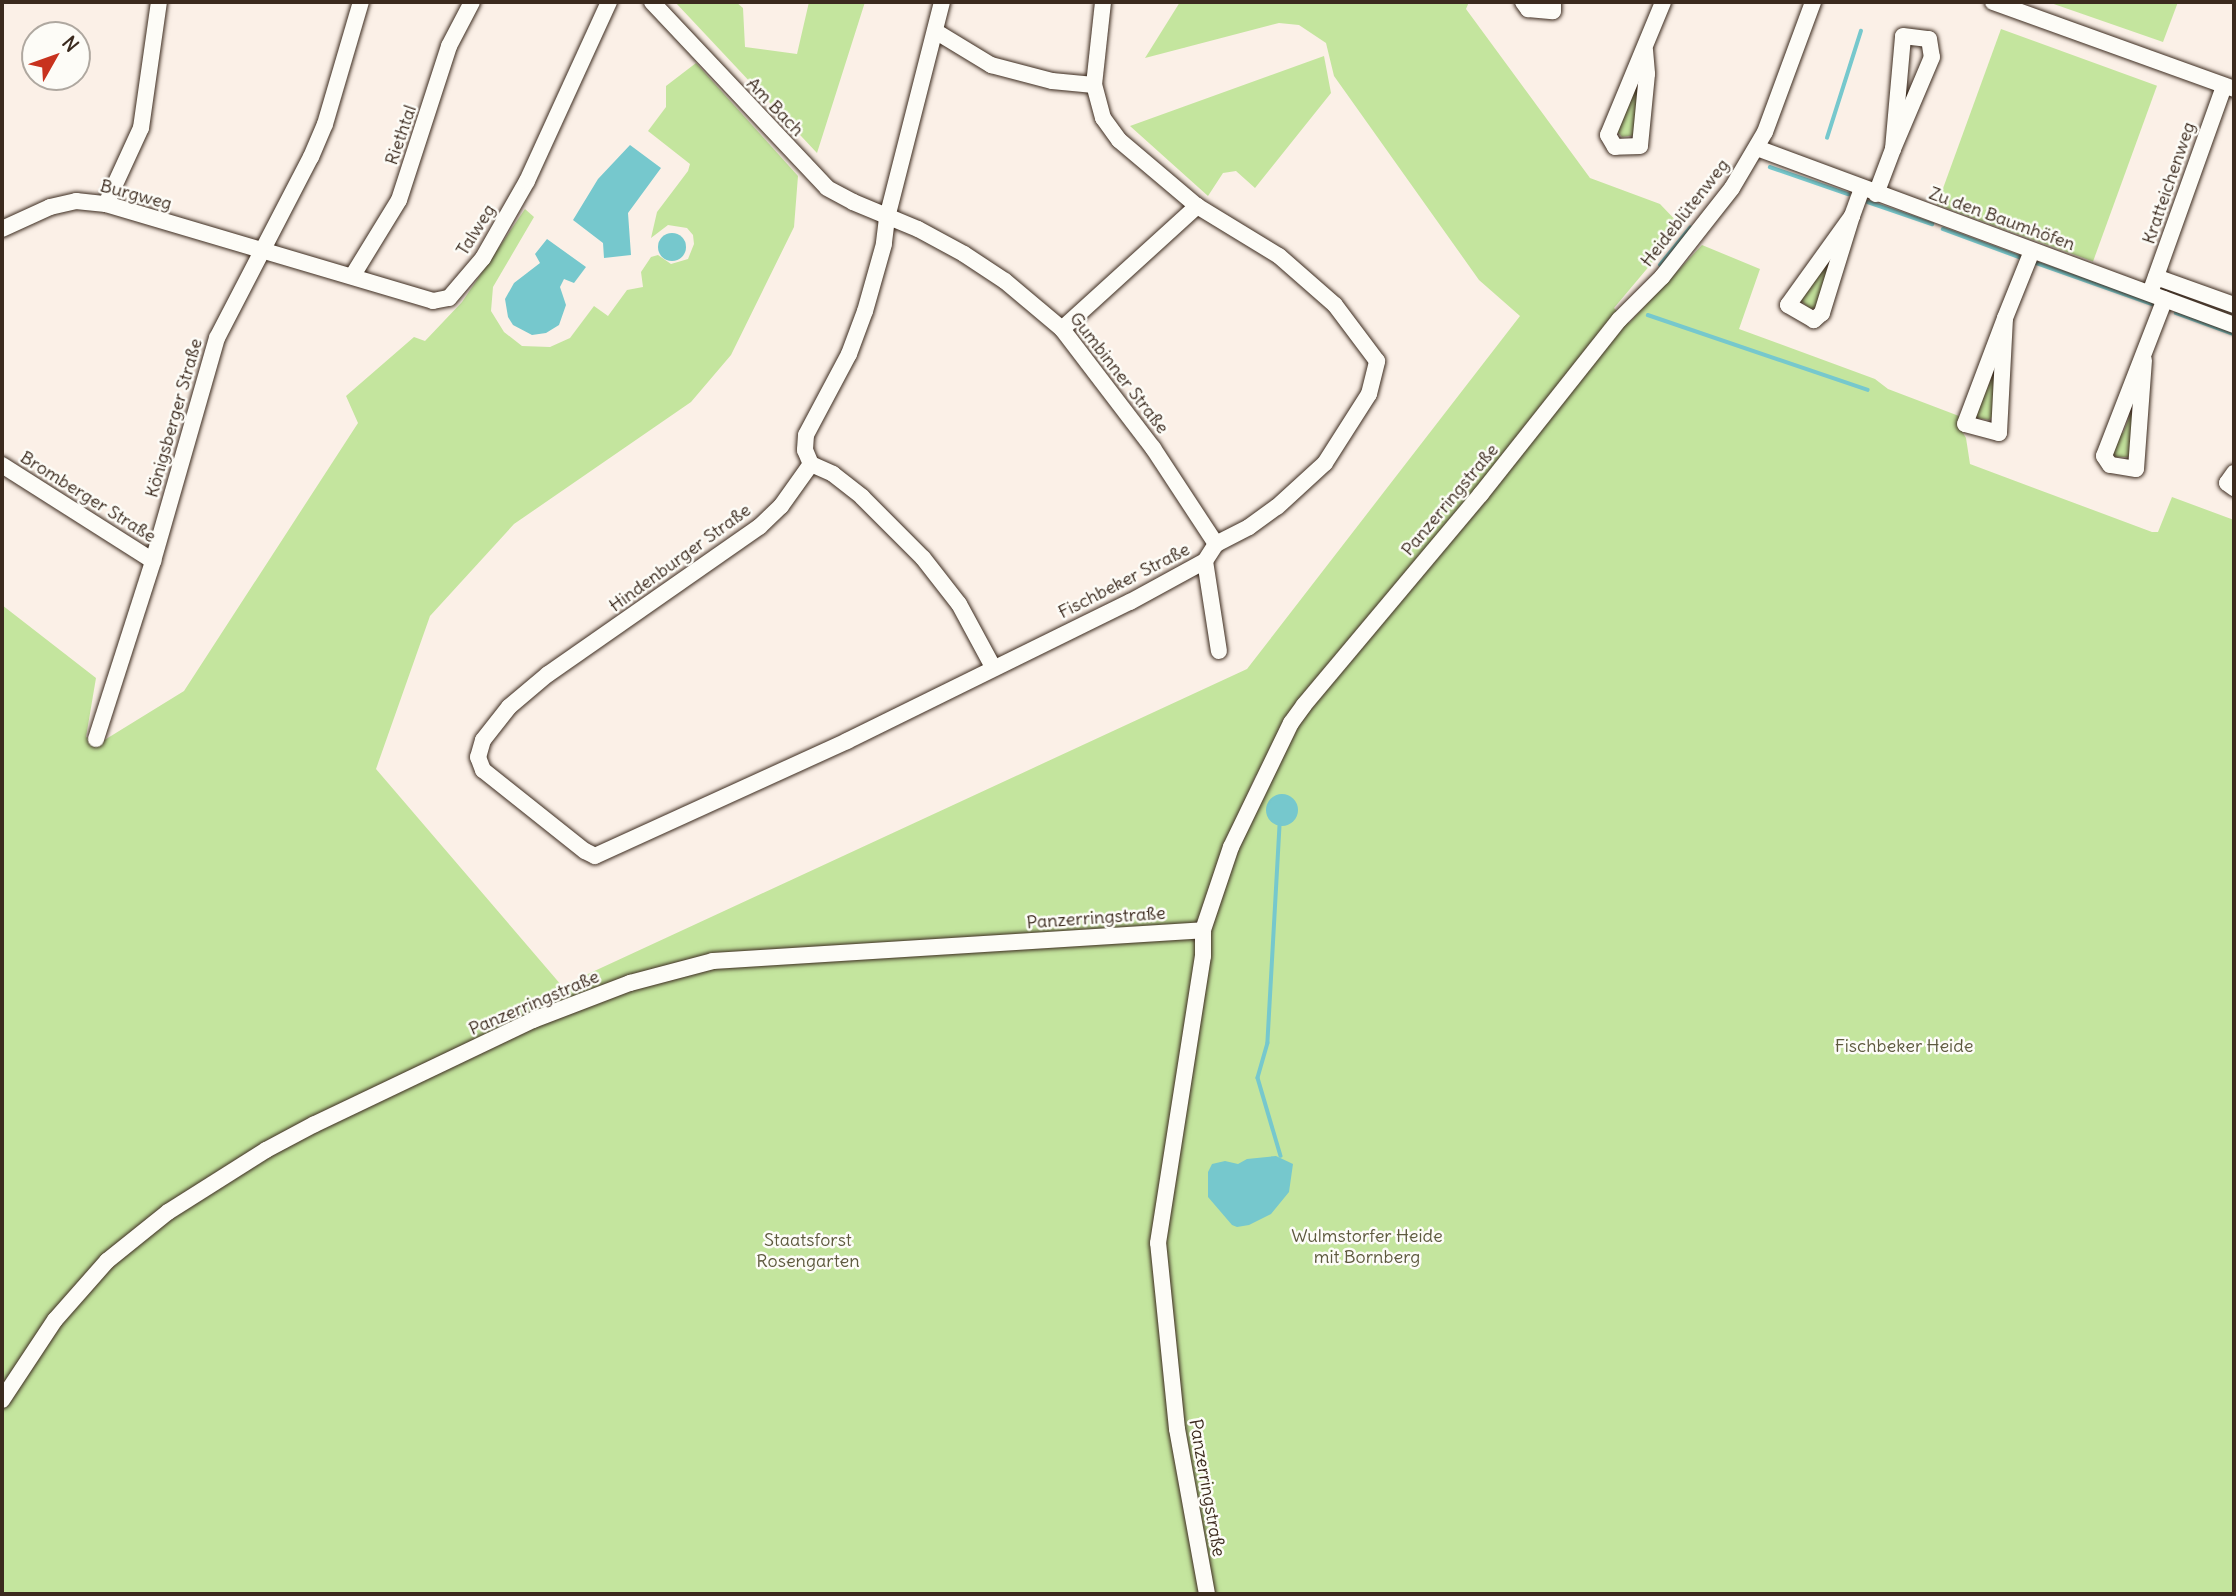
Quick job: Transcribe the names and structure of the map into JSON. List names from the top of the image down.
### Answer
{
  "streets": {
    "street": [
      "Am Bach",
      "Riethtal",
      "Kratteichenweg",
      "Burgweg",
      "Heideblütenweg",
      "Zu den Baumhöfen",
      "Talweg",
      "Gumbinner Straße",
      "Königsberger Straße",
      "Bromberger Straße",
      "Panzerringstraße",
      "Hindenburger Straße",
      "Fischbeker Straße"
    ]
  },
  "crossings": [
    ["Am Bach", "Gumbinner Straße"],
    ["Riethtal", "Talweg"],
    ["Kratteichenweg", "Zu den Baumhöfen"],
    ["Burgweg", "Talweg"],
    ["Burgweg", "Königsberger Straße"],
    ["Heideblütenweg", "Zu den Baumhöfen"],
    ["Heideblütenweg", "Panzerringstraße"],
    ["Talweg", "Königsberger Straße"],
    ["Gumbinner Straße", "Fischbeker Straße"],
    ["Königsberger Straße", "Bromberger Straße"],
    ["Hindenburger Straße", "Fischbeker Straße"]
  ],
  "parks": ["Fischbeker Heide", "Wulmstorfer Heide mit Bornberg", "Staatsforst Rosengarten"],
  "north": "top right"
}
